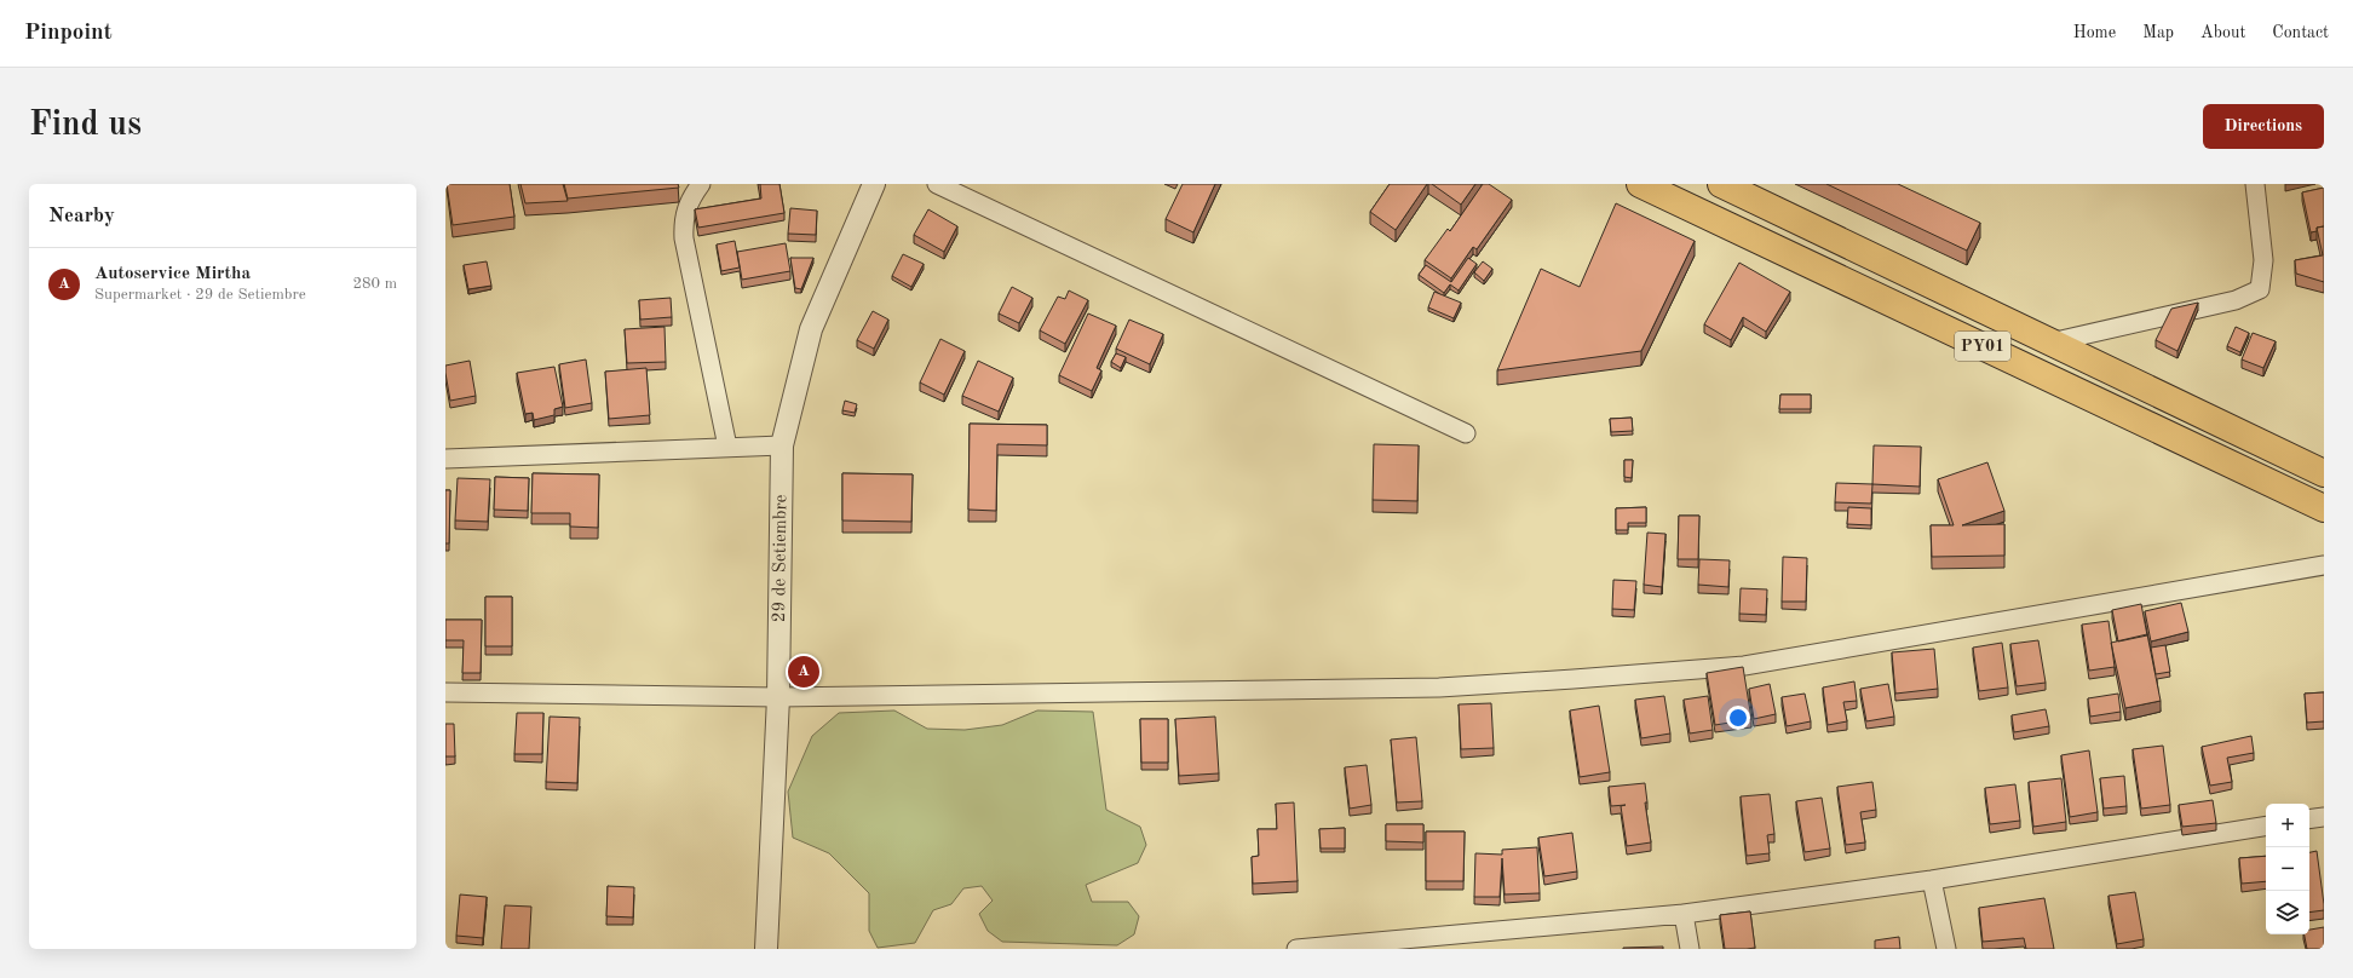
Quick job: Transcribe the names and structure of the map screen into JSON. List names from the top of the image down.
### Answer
{
  "streets": {
    "highway": ["PY01"],
    "street": ["29 de Setiembre"]
  },
  "page": {
    "header": "Pinpoint",
    "nav": [
      "Home",
      "Map",
      "About",
      "Contact"
    ],
    "buttons": "Directions",
    "title": "Find us",
    "heading": "Nearby",
    "list": [
      {
        "mark": "A",
        "name": "Autoservice Mirtha",
        "note": "Supermarket · 29 de Setiembre",
        "value": "280 m"
      }
    ],
    "pins": "A",
    "map_buttons": ["+", "−"]
  }
}
